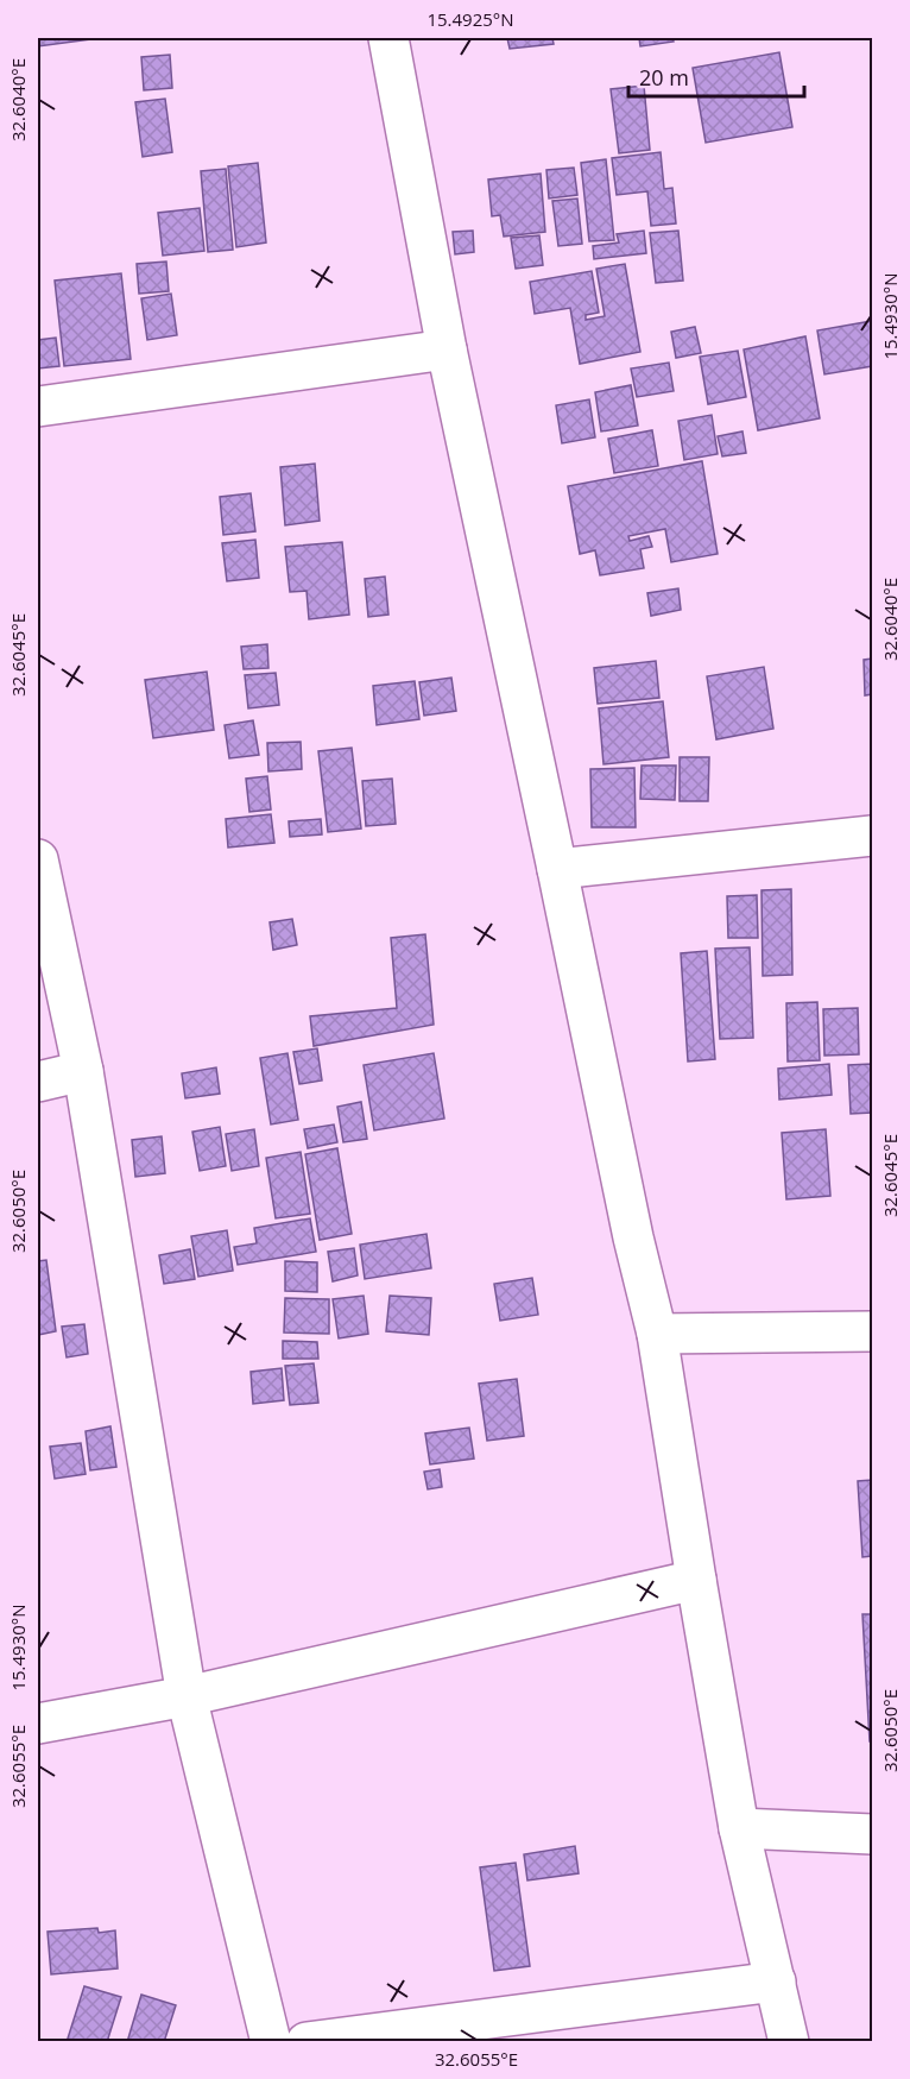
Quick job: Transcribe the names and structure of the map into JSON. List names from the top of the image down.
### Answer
{
  "scale_bar": "20 m",
  "coordinates": [
    "15.4925°N",
    "32.6040°E",
    "15.4930°N",
    "32.6045°E",
    "32.6050°E",
    "32.6055°E"
  ]
}
